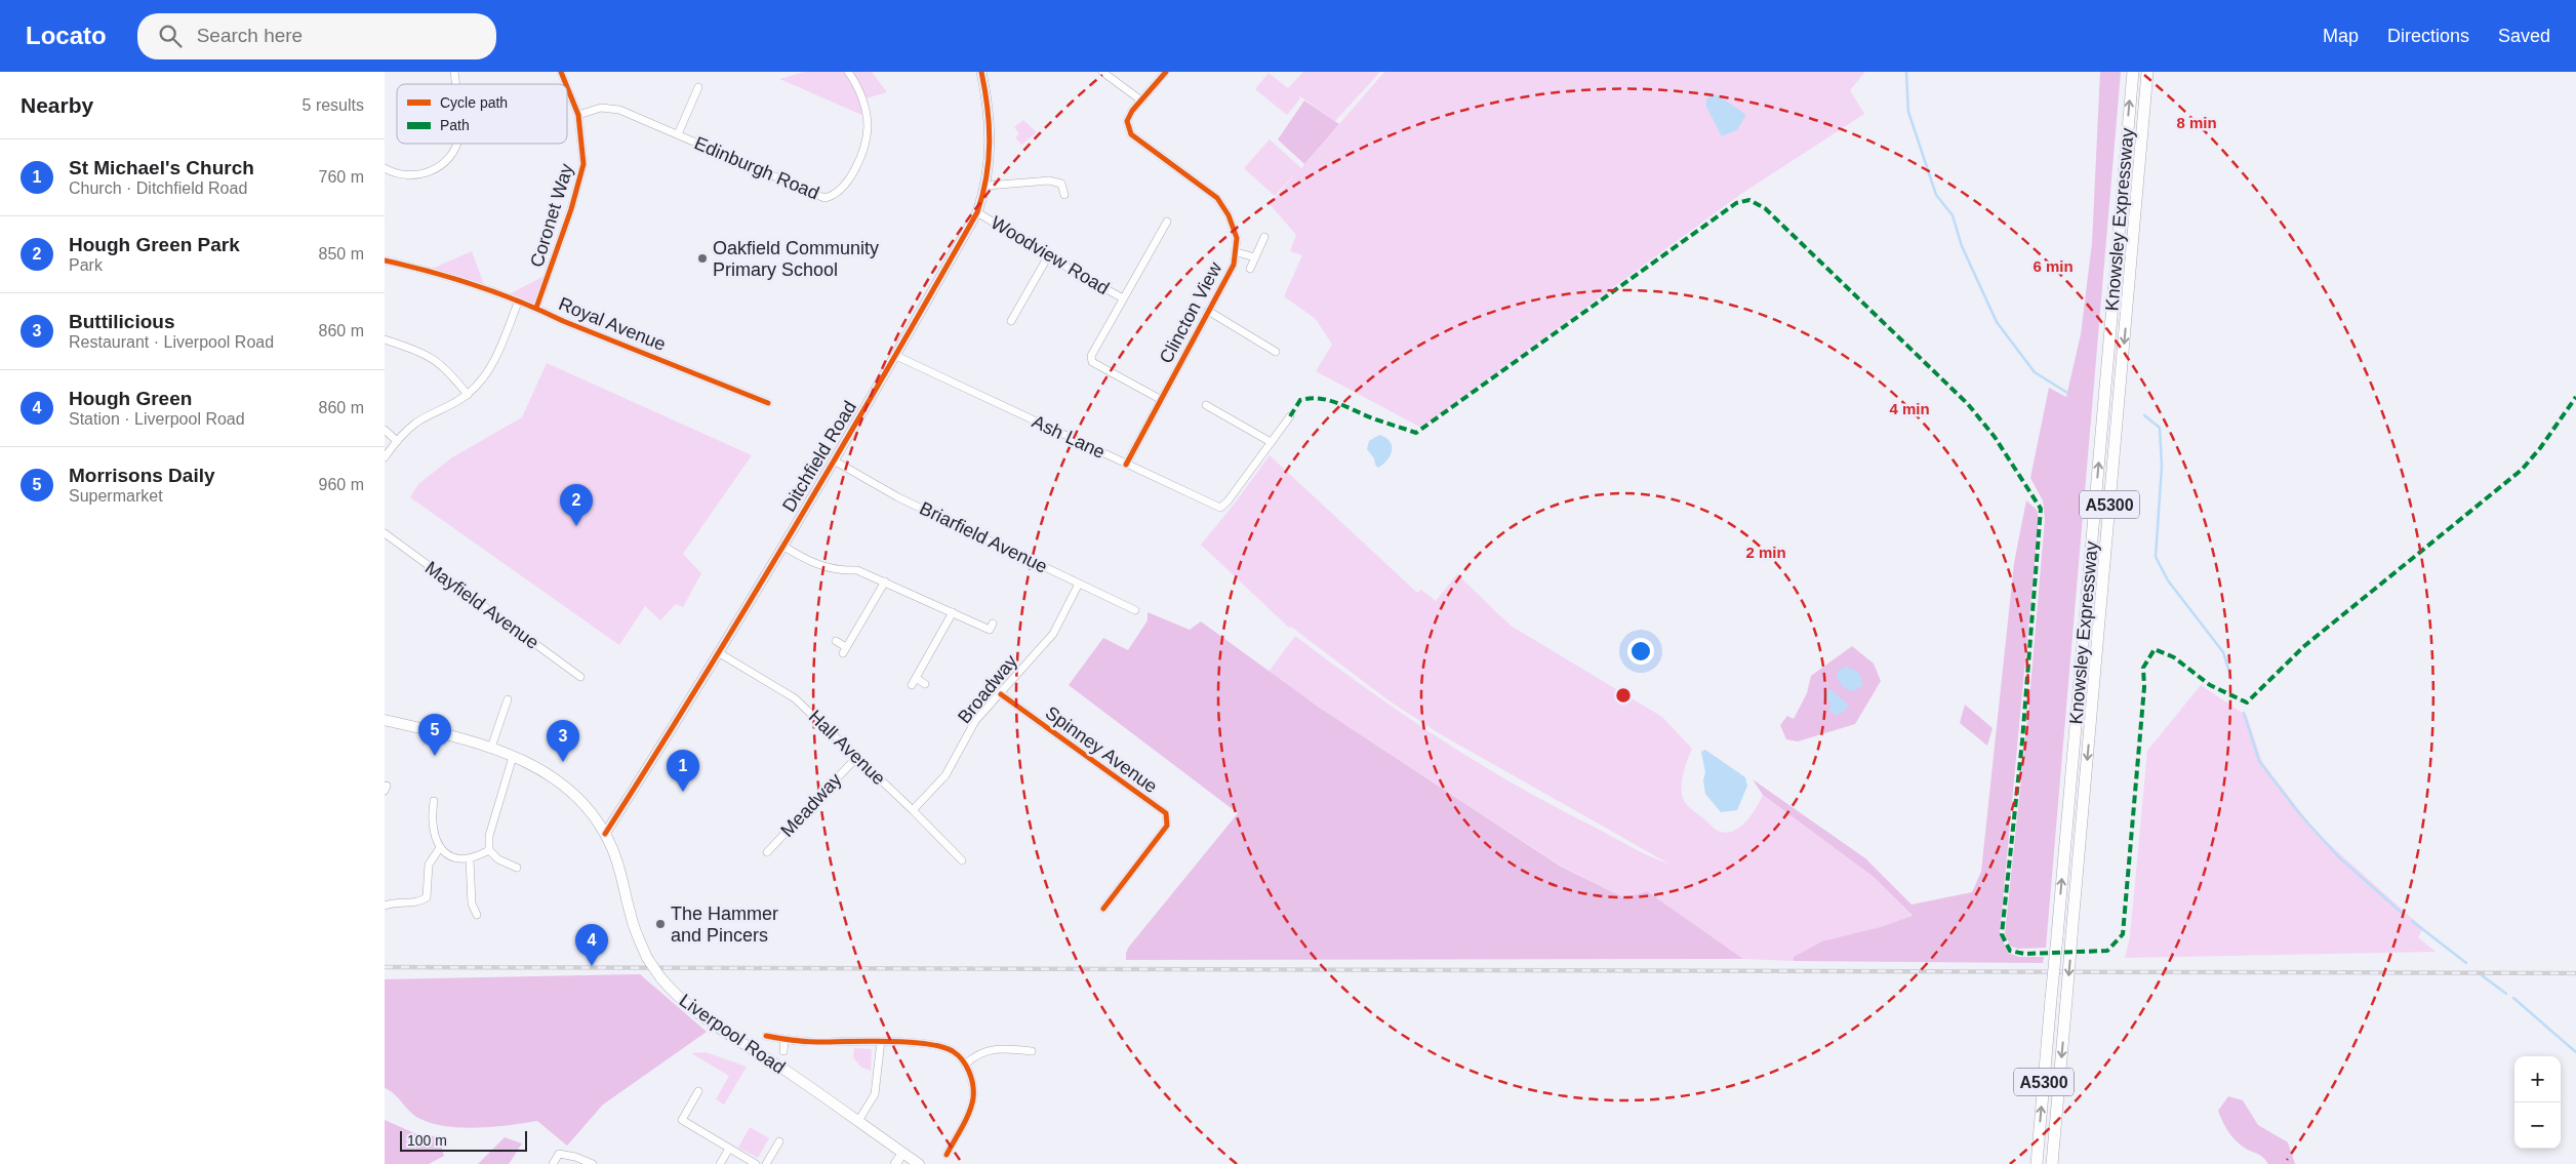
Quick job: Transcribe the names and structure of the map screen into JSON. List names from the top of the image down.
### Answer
{
  "streets": {
    "highway": ["Knowsley Expressway", "A5300"],
    "main road": ["Liverpool Road"],
    "street": [
      "Edinburgh Road",
      "Coronet Way",
      "Woodview Road",
      "Clincton View",
      "Royal Avenue",
      "Ash Lane",
      "Ditchfield Road",
      "Briarfield Avenue",
      "Mayfield Avenue",
      "Broadway",
      "Hall Avenue",
      "Spinney Avenue",
      "Meadway"
    ]
  },
  "crossings": [
    ["Edinburgh Road", "Coronet Way"],
    ["Coronet Way", "Royal Avenue"],
    ["Woodview Road", "Ditchfield Road"],
    ["Clincton View", "Ash Lane"],
    ["Ash Lane", "Ditchfield Road"],
    ["Ditchfield Road", "Briarfield Avenue"],
    ["Ditchfield Road", "Hall Avenue"],
    ["Ditchfield Road", "Liverpool Road"],
    ["Briarfield Avenue", "Broadway"],
    ["Broadway", "Hall Avenue"],
    ["Broadway", "Spinney Avenue"],
    ["Hall Avenue", "Meadway"]
  ],
  "places": ["Oakfield Community Primary School", "The Hammer and Pincers"],
  "legend": ["Cycle path", "Path"],
  "scale_bar": "100 m",
  "page": {
    "header": "Locato",
    "search": "Search here",
    "nav": ["Map", "Directions", "Saved"],
    "heading": ["Nearby", "5 results"],
    "list": [
      {
        "mark": "1",
        "name": "St Michael's Church",
        "note": "Church · Ditchfield Road",
        "value": "760 m"
      },
      {
        "mark": "2",
        "name": "Hough Green Park",
        "note": "Park",
        "value": "850 m"
      },
      {
        "mark": "3",
        "name": "Buttilicious",
        "note": "Restaurant · Liverpool Road",
        "value": "860 m"
      },
      {
        "mark": "4",
        "name": "Hough Green",
        "note": "Station · Liverpool Road",
        "value": "860 m"
      },
      {
        "mark": "5",
        "name": "Morrisons Daily",
        "note": "Supermarket",
        "value": "960 m"
      }
    ],
    "pins": [
      "2",
      "5",
      "3",
      "1",
      "4"
    ],
    "map_buttons": ["+", "−"],
    "scale": "100 m"
  },
  "rings": [
    "8 min",
    "6 min",
    "4 min",
    "2 min"
  ]
}
